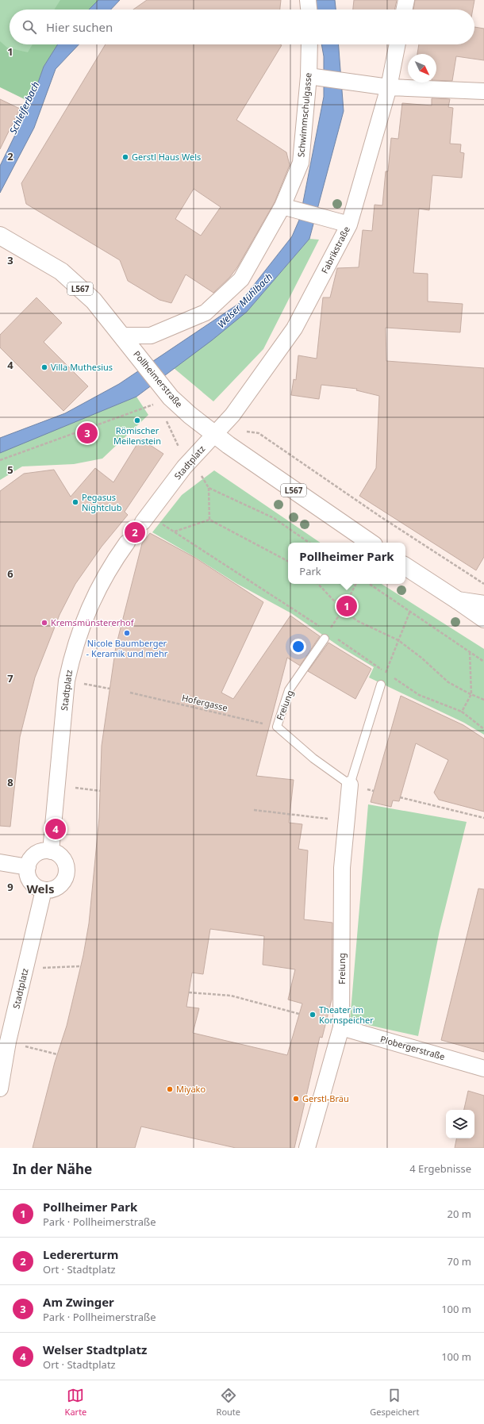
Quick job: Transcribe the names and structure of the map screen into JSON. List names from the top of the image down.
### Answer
{
  "streets": {
    "main road": ["L567", "Pollheimerstraße"],
    "street": [
      "Schwimmschulgasse",
      "Fabrikstraße",
      "Stadtplatz",
      "Freiung",
      "Plobergerstraße"
    ],
    "path": ["Hofergasse"]
  },
  "crossings": [
    ["Schwimmschulgasse", "Pollheimerstraße"],
    ["Fabrikstraße", "Pollheimerstraße"],
    ["Fabrikstraße", "Stadtplatz"],
    ["Pollheimerstraße", "Stadtplatz"],
    ["Hofergasse", "Freiung"],
    ["Freiung", "Plobergerstraße"]
  ],
  "districts": ["Wels"],
  "water": ["Schleiferbach", "Welser Mühlbach"],
  "places": [
    "Gerstl Haus Wels",
    "Villa Muthesius",
    "Römischer Meilenstein",
    "Pegasus Nightclub",
    "Kremsmünstererhof",
    "Nicole Baumberger - Keramik und mehr",
    "Theater im Kornspeicher",
    "Miyako",
    "Gerstl-Bräu"
  ],
  "north": "bottom right",
  "page": {
    "search": "Hier suchen",
    "pins": [
      "3",
      "2",
      "1",
      "4"
    ],
    "popup": ["Pollheimer Park", "Park"],
    "heading": ["In der Nähe", "4 Ergebnisse"],
    "list": [
      {
        "mark": "1",
        "name": "Pollheimer Park",
        "note": "Park · Pollheimerstraße",
        "value": "20 m"
      },
      {
        "mark": "2",
        "name": "Ledererturm",
        "note": "Ort · Stadtplatz",
        "value": "70 m"
      },
      {
        "mark": "3",
        "name": "Am Zwinger",
        "note": "Park · Pollheimerstraße",
        "value": "100 m"
      },
      {
        "mark": "4",
        "name": "Welser Stadtplatz",
        "note": "Ort · Stadtplatz",
        "value": "100 m"
      }
    ],
    "nav": ["Karte", "Route", "Gespeichert"]
  },
  "grid": {
    "rows": [
      "1",
      "2",
      "3",
      "4",
      "5",
      "6",
      "7",
      "8",
      "9"
    ]
  }
}
